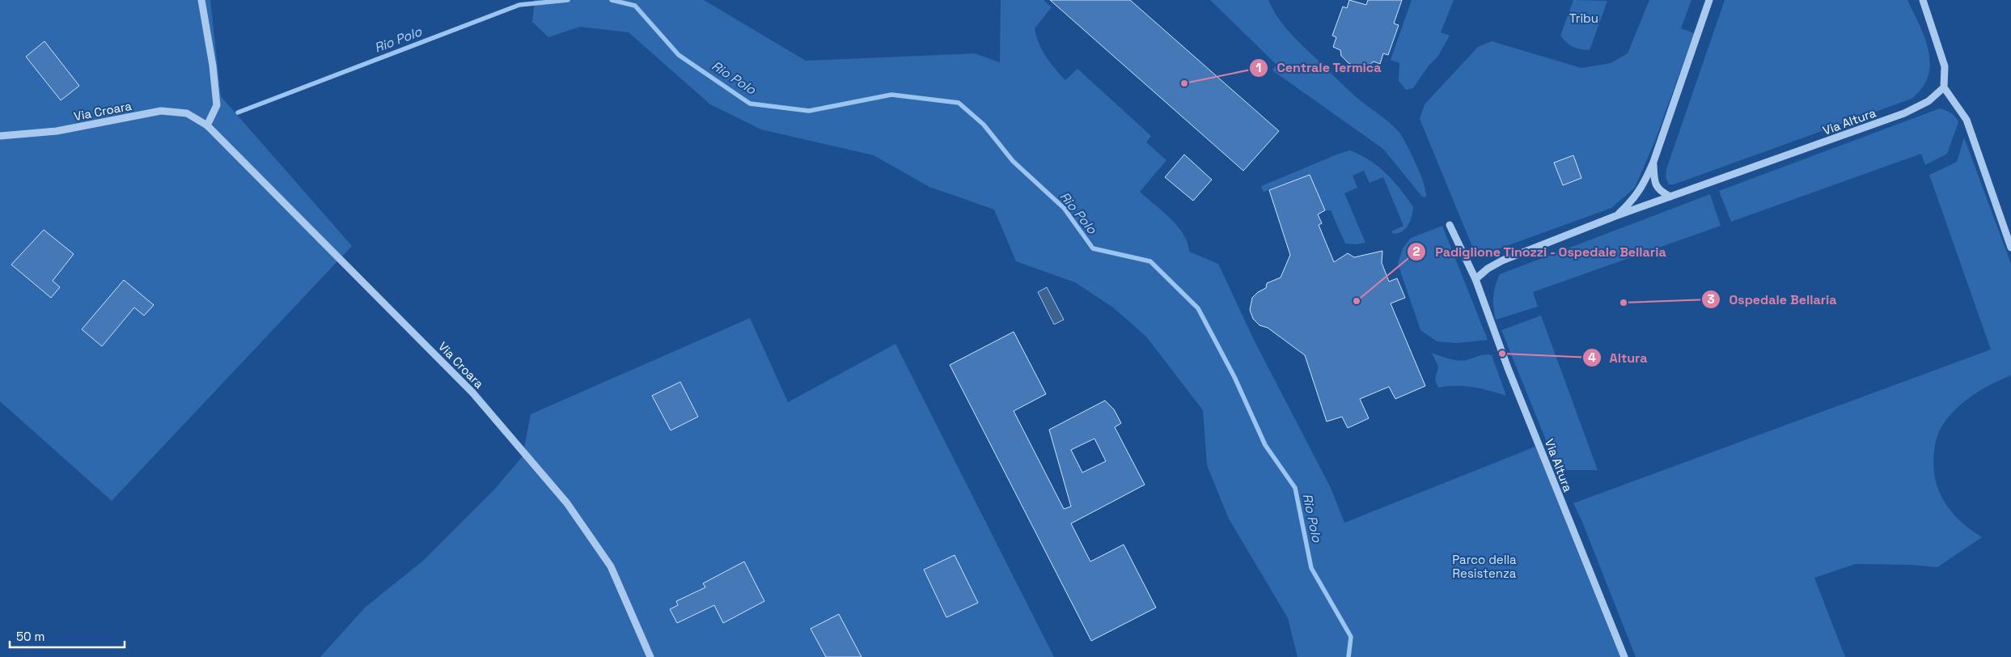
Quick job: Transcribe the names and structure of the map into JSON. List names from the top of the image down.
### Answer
{
  "streets": {
    "street": ["Via Croara", "Via Altura"]
  },
  "water": ["Rio Polo"],
  "parks": ["Tribu", "Parco della Resistenza"],
  "places": [
    "Centrale Termica",
    "Padiglione Tinozzi - Ospedale Bellaria",
    "Ospedale Bellaria",
    "Altura"
  ],
  "scale_bar": "50 m"
}
